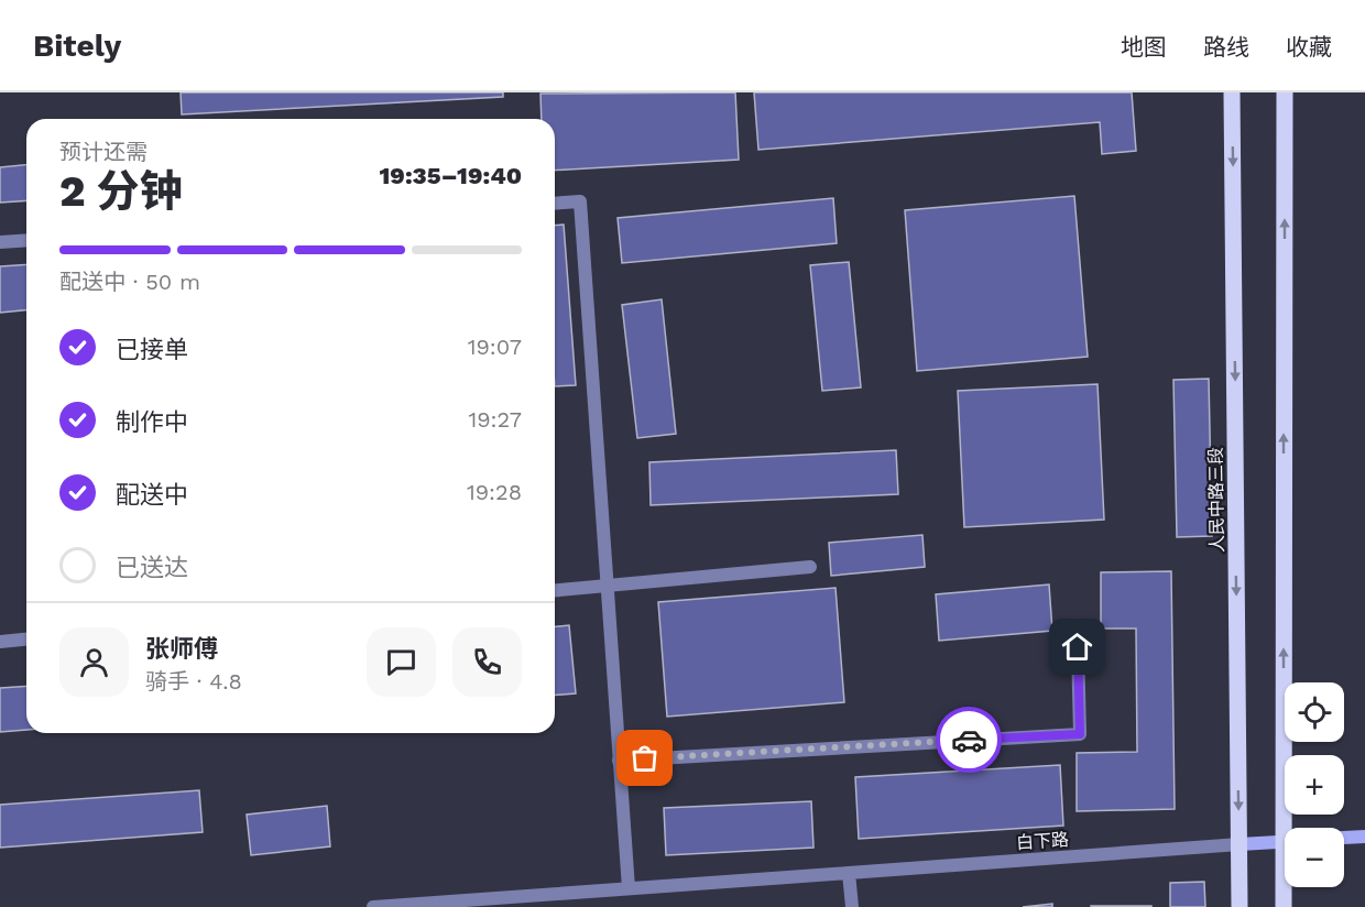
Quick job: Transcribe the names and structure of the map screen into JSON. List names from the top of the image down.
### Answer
{
  "streets": {
    "main road": ["人民中路三段"],
    "street": ["白下路"]
  },
  "crossings": [
    ["人民中路三段", "白下路"]
  ],
  "page": {
    "header": "Bitely",
    "nav": ["地图", "路线", "收藏"],
    "heading": ["2 分钟", "预计还需", "19:35–19:40"],
    "panel": ["张师傅", "骑手 · 4.8"],
    "bar": "配送中 · 50 m",
    "list": [
      ["已接单", "19:07"],
      ["制作中", "19:27"],
      ["配送中", "19:28"],
      "已送达"
    ],
    "map_buttons": ["+", "−"]
  }
}
